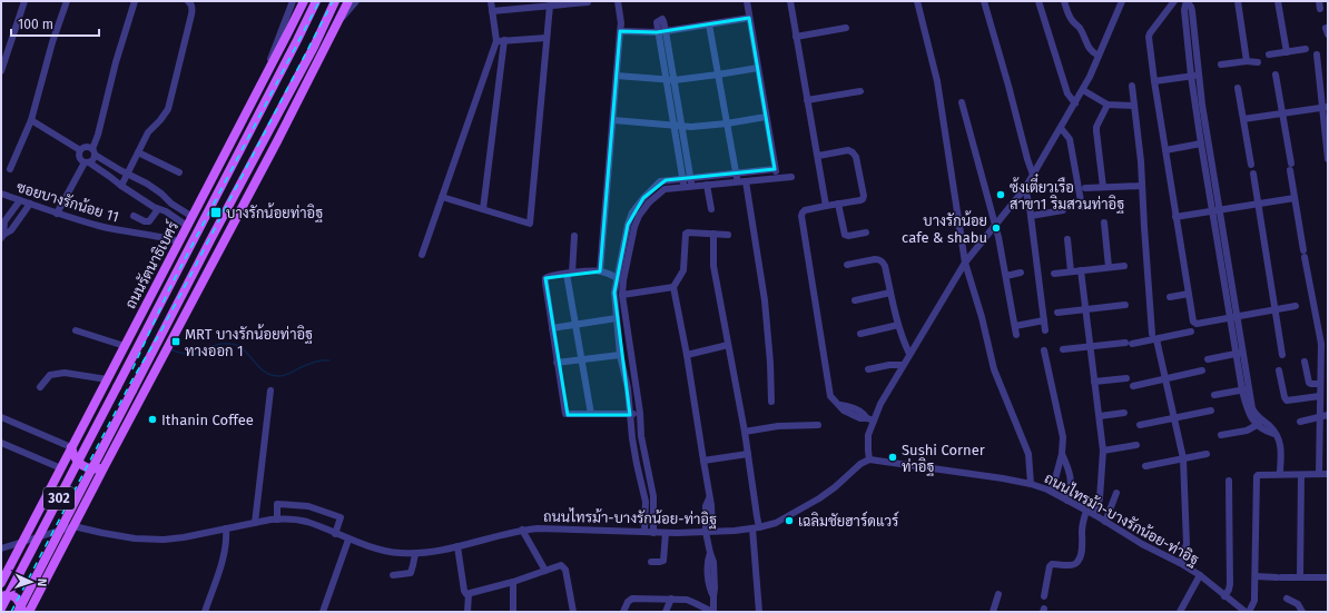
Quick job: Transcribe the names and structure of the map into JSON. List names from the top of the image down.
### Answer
{
  "streets": {
    "main road": ["ถนนรัตนาธิเบศร์", "302"],
    "street": ["ซอยบางรักน้อย 11", "ถนนไทรม้า-บางรักน้อย-ท่าอิฐ"]
  },
  "crossings": [
    ["ซอยบางรักน้อย 11", "ถนนรัตนาธิเบศร์"],
    ["ถนนรัตนาธิเบศร์", "302"],
    ["302", "ถนนไทรม้า-บางรักน้อย-ท่าอิฐ"]
  ],
  "places": {
    "other": [
      "ซ้งเตี๋ยวเรือ สาขา1 ริมสวนท่าอิฐ",
      "บางรักน้อย cafe & shabu",
      "Ithanin Coffee",
      "Sushi Corner ท่าอิฐ",
      "เฉลิมชัยฮาร์ดแวร์"
    ],
    "transit": ["บางรักน้อยท่าอิฐ", "MRT บางรักน้อยท่าอิฐ ทางออก 1"]
  },
  "scale_bar": "100 m",
  "north": "right"
}
